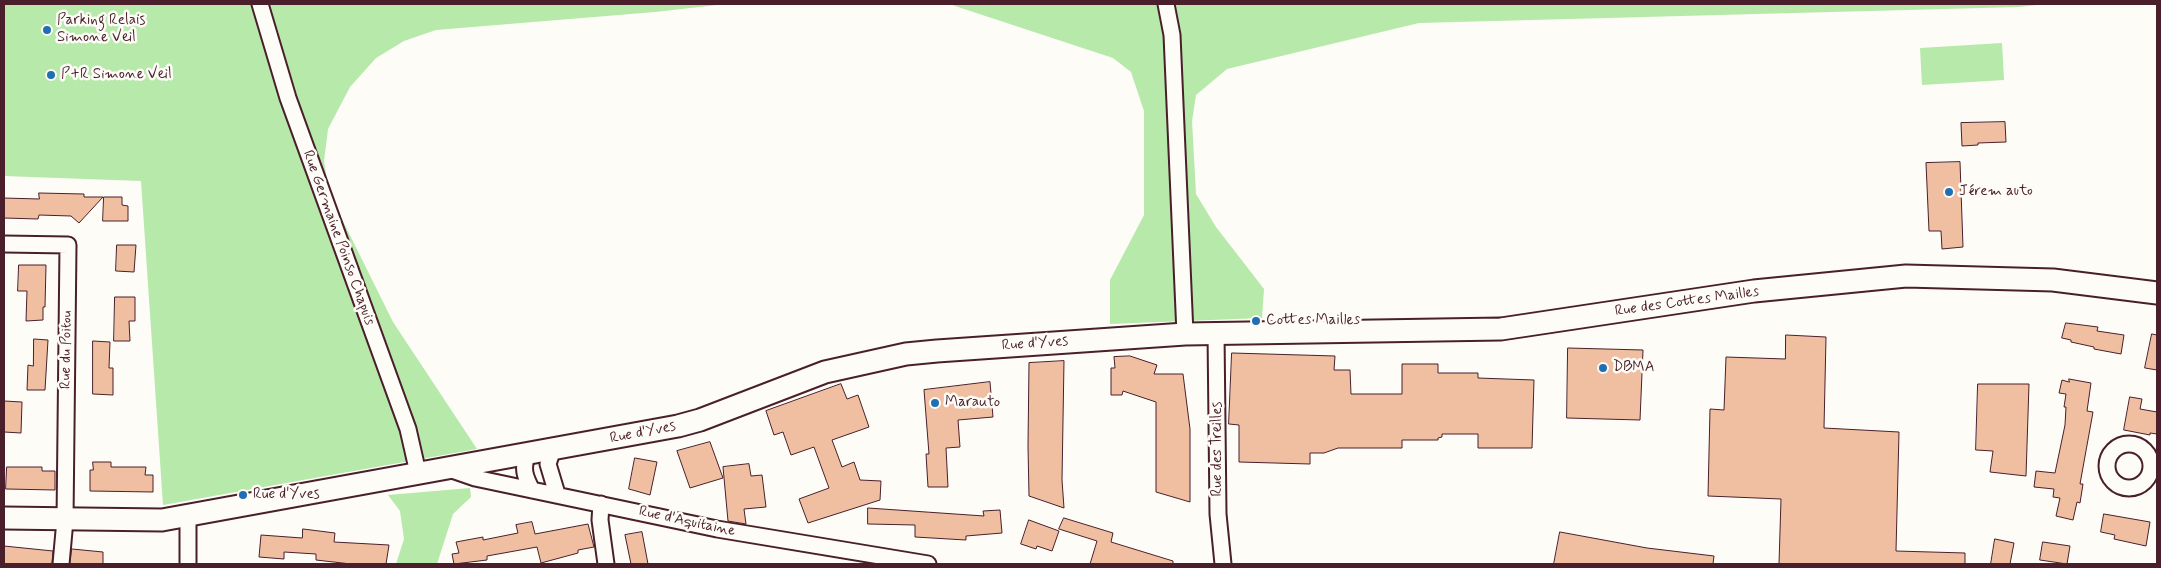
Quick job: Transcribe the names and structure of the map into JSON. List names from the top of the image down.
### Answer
{
  "streets": {
    "street": [
      "Rue Germaine Poinso Chapuis",
      "Rue des Cottes Mailles",
      "Rue d'Yves",
      "Rue du Poitou",
      "Rue des Treilles",
      "Rue d'Aquitaine"
    ]
  },
  "crossings": [
    ["Rue Germaine Poinso Chapuis", "Rue d'Yves"],
    ["Rue des Cottes Mailles", "Rue d'Yves"],
    ["Rue des Cottes Mailles", "Rue des Treilles"],
    ["Rue d'Yves", "Rue du Poitou"],
    ["Rue d'Yves", "Rue des Treilles"],
    ["Rue d'Yves", "Rue d'Aquitaine"]
  ],
  "places": [
    "Parking Relais Simone Veil",
    "P+R Simone Veil",
    "Jérem auto",
    "Cottes Mailles",
    "DBMA",
    "Marauto",
    "Rue d'Yves"
  ]
}
